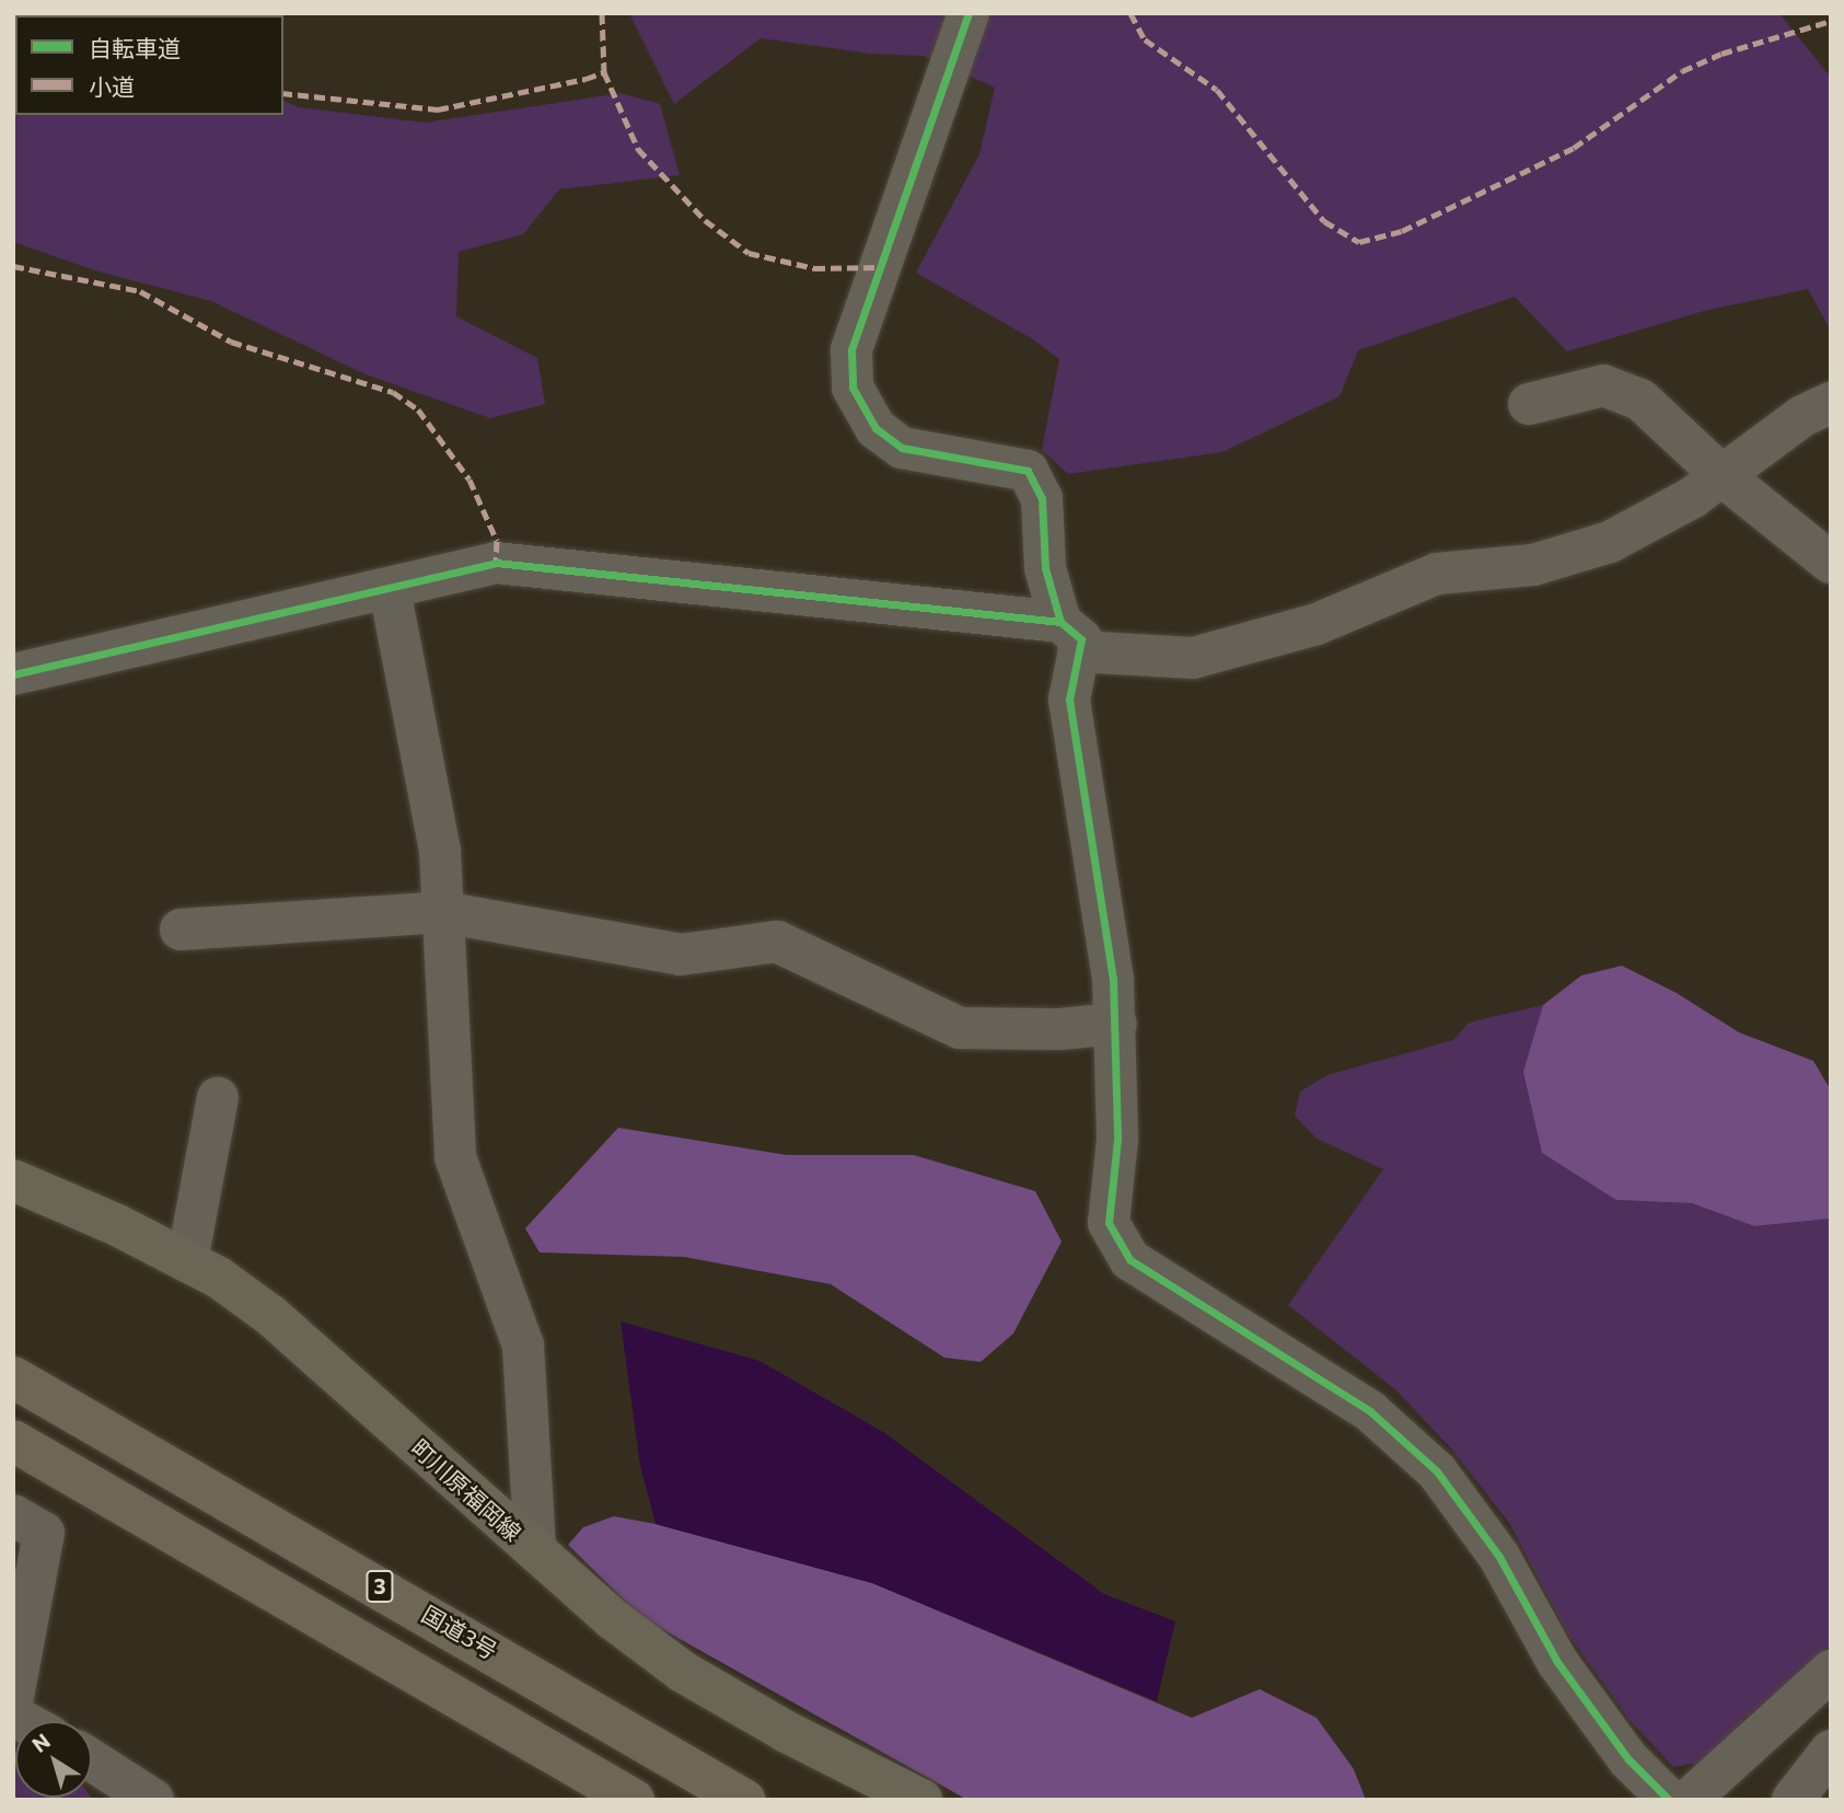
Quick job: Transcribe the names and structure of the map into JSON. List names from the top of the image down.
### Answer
{
  "streets": {
    "highway": ["3", "国道3号"],
    "main road": ["町川原福岡線"]
  },
  "legend": ["自転車道", "小道"],
  "north": "top left"
}
